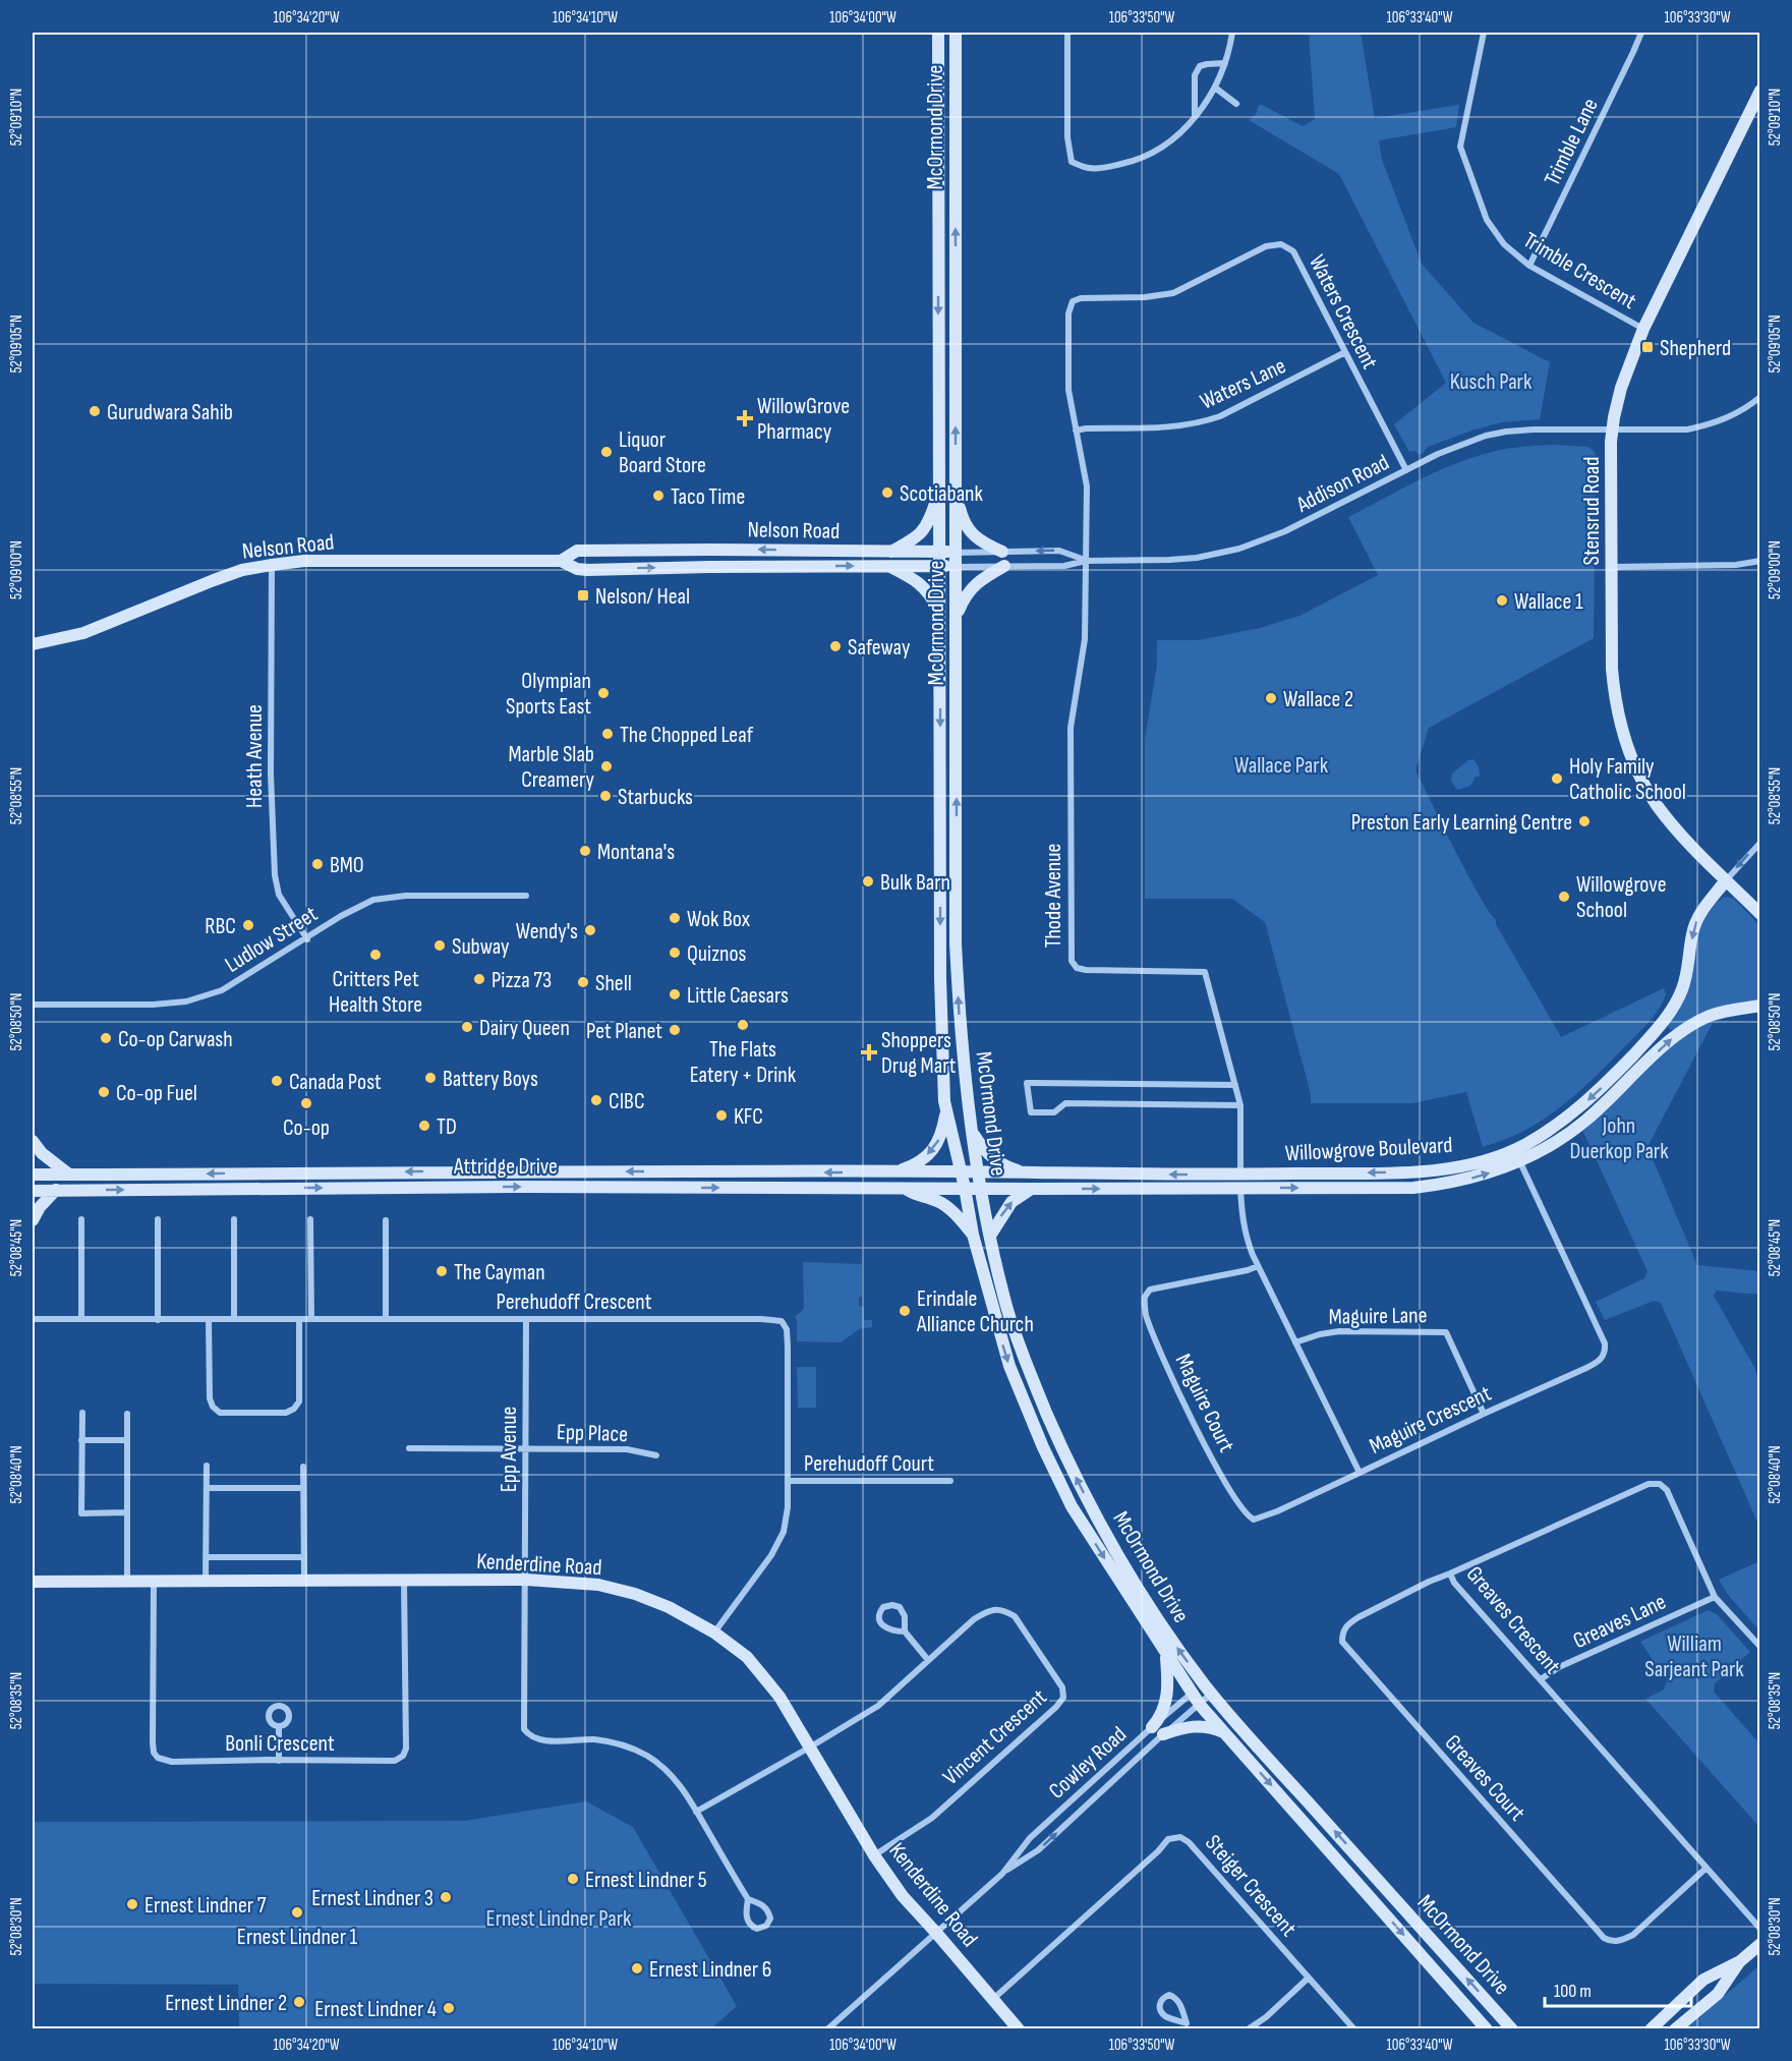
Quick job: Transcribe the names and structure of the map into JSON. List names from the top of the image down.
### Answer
{
  "streets": {
    "main road": [
      "McOrmond Drive",
      "Stensrud Road",
      "Nelson Road",
      "Willowgrove Boulevard",
      "Attridge Drive",
      "Kenderdine Road"
    ],
    "street": [
      "Trimble Lane",
      "Trimble Crescent",
      "Waters Crescent",
      "Waters Lane",
      "Addison Road",
      "Heath Avenue",
      "Thode Avenue",
      "Ludlow Street",
      "Perehudoff Crescent",
      "Maguire Lane",
      "Maguire Court",
      "Maguire Crescent",
      "Epp Place",
      "Epp Avenue",
      "Perehudoff Court",
      "Greaves Crescent",
      "Greaves Lane",
      "Vincent Crescent",
      "Bonli Crescent",
      "Cowley Road",
      "Greaves Court",
      "Steiger Crescent"
    ]
  },
  "crossings": [
    ["McOrmond Drive", "Addison Road"],
    ["McOrmond Drive", "Nelson Road"],
    ["McOrmond Drive", "Willowgrove Boulevard"],
    ["McOrmond Drive", "Attridge Drive"],
    ["McOrmond Drive", "Cowley Road"],
    ["Trimble Lane", "Trimble Crescent"],
    ["Trimble Crescent", "Stensrud Road"],
    ["Waters Crescent", "Waters Lane"],
    ["Waters Crescent", "Addison Road"],
    ["Waters Crescent", "Thode Avenue"],
    ["Addison Road", "Stensrud Road"],
    ["Addison Road", "Nelson Road"],
    ["Addison Road", "Thode Avenue"],
    ["Stensrud Road", "Willowgrove Boulevard"],
    ["Nelson Road", "Heath Avenue"],
    ["Heath Avenue", "Ludlow Street"],
    ["Thode Avenue", "Willowgrove Boulevard"],
    ["Thode Avenue", "Maguire Crescent"],
    ["Willowgrove Boulevard", "Attridge Drive"],
    ["Willowgrove Boulevard", "Maguire Crescent"],
    ["Perehudoff Crescent", "Epp Avenue"],
    ["Perehudoff Crescent", "Perehudoff Court"],
    ["Perehudoff Crescent", "Kenderdine Road"],
    ["Maguire Lane", "Maguire Crescent"],
    ["Maguire Court", "Maguire Crescent"],
    ["Epp Place", "Epp Avenue"],
    ["Epp Avenue", "Kenderdine Road"],
    ["Epp Avenue", "Vincent Crescent"],
    ["Kenderdine Road", "Vincent Crescent"],
    ["Kenderdine Road", "Bonli Crescent"],
    ["Kenderdine Road", "Cowley Road"],
    ["Kenderdine Road", "Steiger Crescent"],
    ["Greaves Crescent", "Greaves Lane"],
    ["Greaves Crescent", "Greaves Court"]
  ],
  "parks": [
    "Kusch Park",
    "Wallace Park",
    "John Duerkop Park",
    "William Sarjeant Park",
    "Ernest Lindner Park"
  ],
  "places": {
    "transit": ["Shepherd", "Nelson/ Heal"],
    "other": [
      "Gurudwara Sahib",
      "Liquor Board Store",
      "Scotiabank",
      "Taco Time",
      "Wallace 1",
      "Safeway",
      "Olympian Sports East",
      "Wallace 2",
      "The Chopped Leaf",
      "Marble Slab Creamery",
      "Holy Family Catholic School",
      "Starbucks",
      "Preston Early Learning Centre",
      "Montana's",
      "BMO",
      "Bulk Barn",
      "Willowgrove School",
      "Wok Box",
      "RBC",
      "Wendy's",
      "Subway",
      "Quiznos",
      "Critters Pet Health Store",
      "Pizza 73",
      "Shell",
      "Little Caesars",
      "The Flats Eatery + Drink",
      "Dairy Queen",
      "Pet Planet",
      "Co-op Carwash",
      "Battery Boys",
      "Canada Post",
      "Co-op Fuel",
      "CIBC",
      "Co-op",
      "KFC",
      "TD",
      "The Cayman",
      "Erindale Alliance Church",
      "Ernest Lindner 5",
      "Ernest Lindner 3",
      "Ernest Lindner 7",
      "Ernest Lindner 1",
      "Ernest Lindner 6",
      "Ernest Lindner 2",
      "Ernest Lindner 4"
    ],
    "health": ["WillowGrove Pharmacy", "Shoppers Drug Mart"]
  },
  "scale_bar": "100 m",
  "coordinates": [
    "106°34'20\"W",
    "106°34'10\"W",
    "106°34'00\"W",
    "106°33'50\"W",
    "106°33'40\"W",
    "106°33'30\"W",
    "52°09'10\"N",
    "52°09'05\"N",
    "52°09'00\"N",
    "52°08'55\"N",
    "52°08'50\"N",
    "52°08'45\"N",
    "52°08'40\"N",
    "52°08'35\"N",
    "52°08'30\"N"
  ]
}
